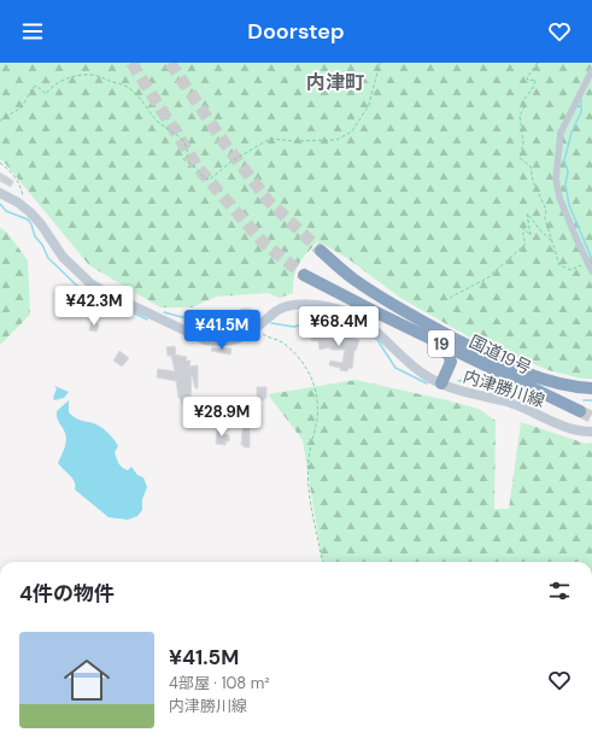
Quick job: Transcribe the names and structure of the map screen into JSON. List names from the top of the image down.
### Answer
{
  "streets": {
    "highway": ["19", "国道19号"],
    "main road": ["内津勝川線"]
  },
  "districts": ["内津町"],
  "page": {
    "header": "Doorstep",
    "price": [
      "¥42.3M",
      "¥68.4M",
      "¥41.5M",
      "¥28.9M"
    ],
    "heading": "4件の物件",
    "list": [
      {
        "name": "¥41.5M",
        "note": "4部屋 · 108 m² · 内津勝川線"
      }
    ]
  }
}
